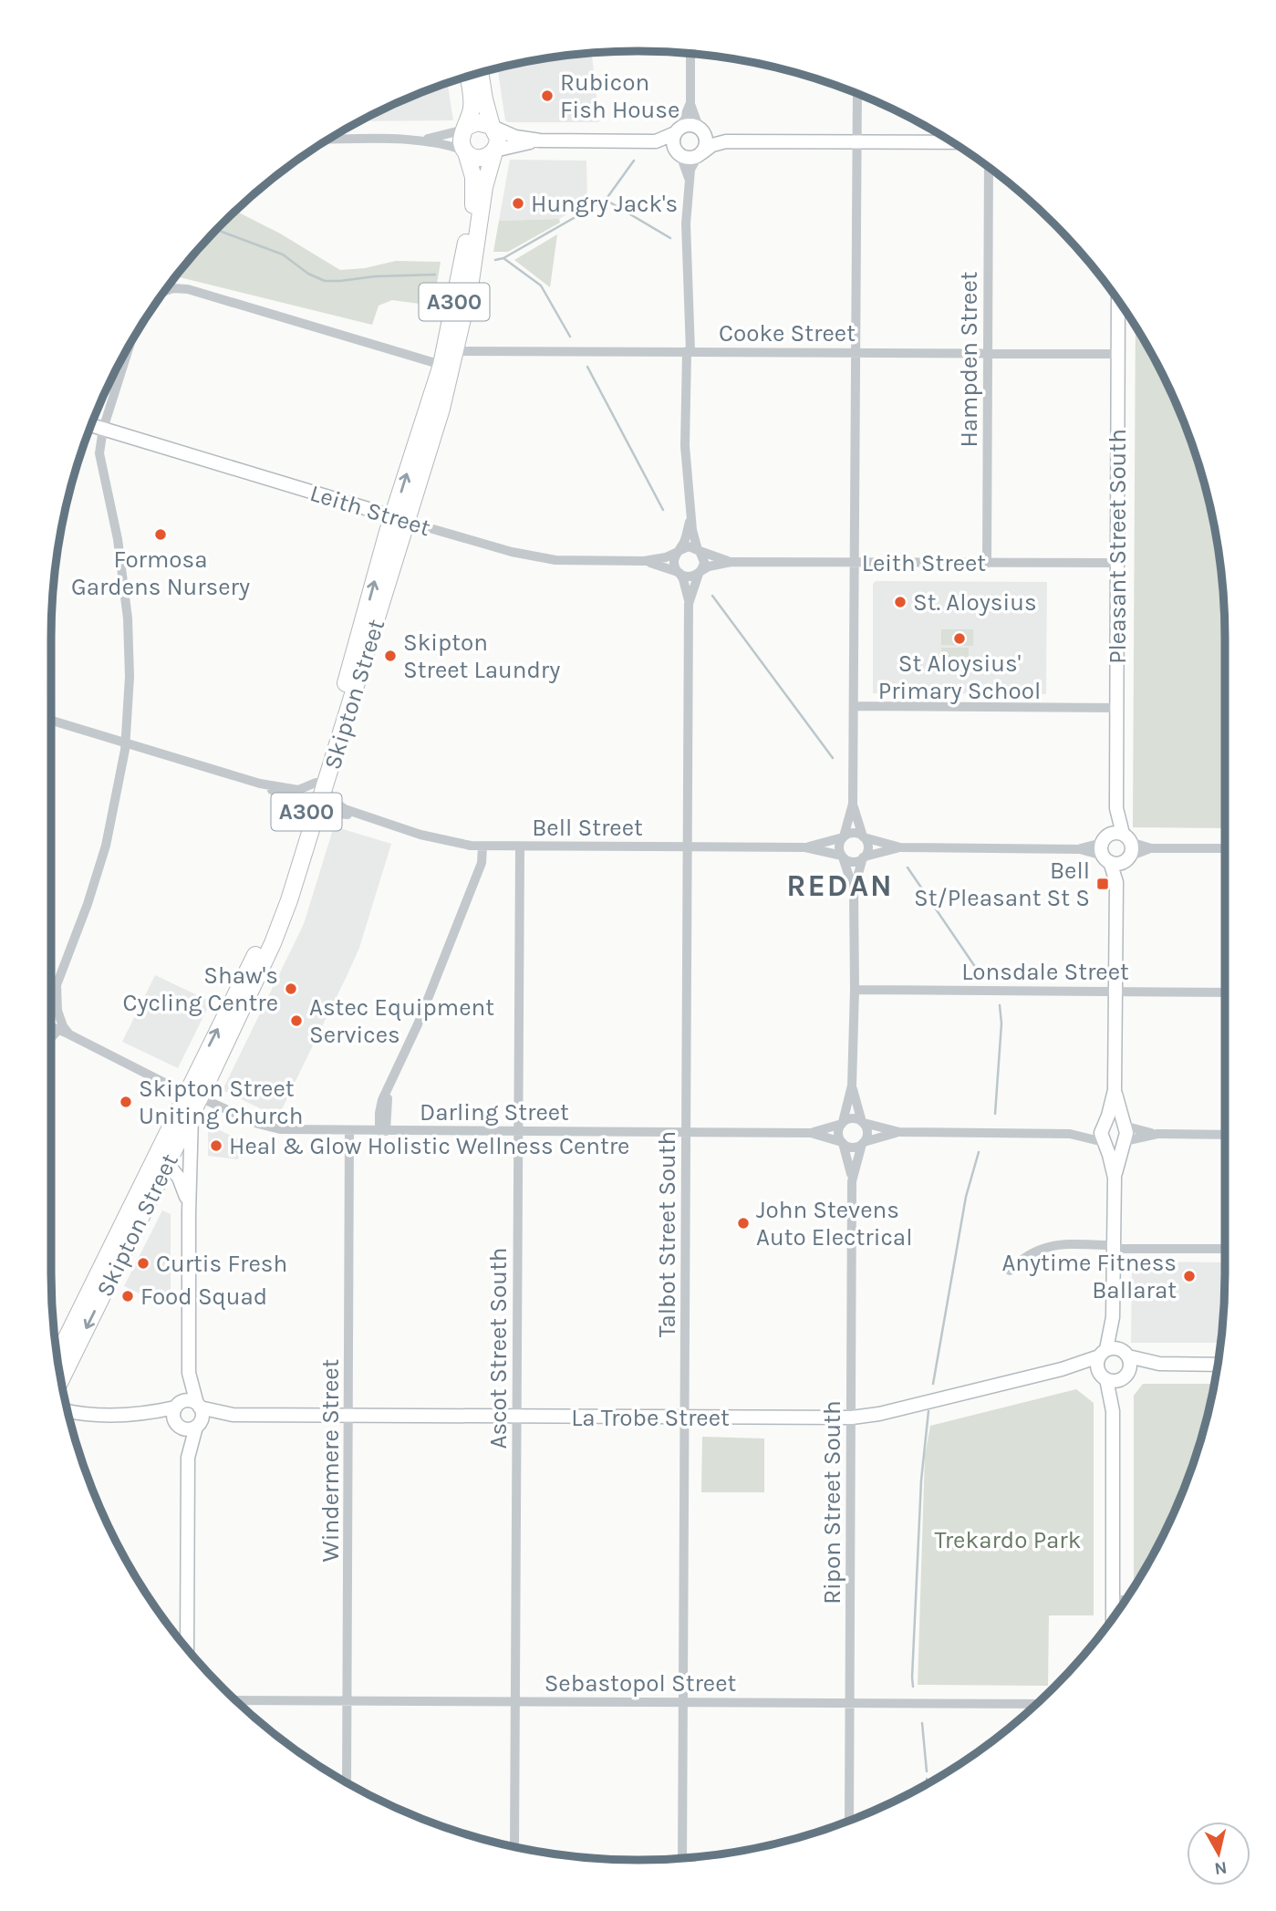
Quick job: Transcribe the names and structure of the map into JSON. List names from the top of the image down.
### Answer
{
  "streets": {
    "highway": ["A300", "Skipton Street"],
    "main road": ["Leith Street", "Pleasant Street South", "La Trobe Street"],
    "street": [
      "Cooke Street",
      "Hampden Street",
      "Bell Street",
      "Lonsdale Street",
      "Darling Street",
      "Talbot Street South",
      "Ascot Street South",
      "Windermere Street",
      "Ripon Street South",
      "Sebastopol Street"
    ]
  },
  "crossings": [
    ["A300", "Skipton Street"],
    ["Cooke Street", "Hampden Street"],
    ["Cooke Street", "Pleasant Street South"],
    ["Cooke Street", "Skipton Street"],
    ["Hampden Street", "Leith Street"],
    ["Leith Street", "Pleasant Street South"],
    ["Leith Street", "Skipton Street"],
    ["Leith Street", "Talbot Street South"],
    ["Pleasant Street South", "Lonsdale Street"],
    ["Skipton Street", "Bell Street"],
    ["Skipton Street", "Darling Street"],
    ["Bell Street", "Talbot Street South"],
    ["Bell Street", "Ascot Street South"],
    ["Darling Street", "Talbot Street South"],
    ["Darling Street", "Ascot Street South"],
    ["Darling Street", "Windermere Street"],
    ["Darling Street", "Ripon Street South"],
    ["Talbot Street South", "La Trobe Street"],
    ["Talbot Street South", "Sebastopol Street"],
    ["Ascot Street South", "La Trobe Street"],
    ["Ascot Street South", "Sebastopol Street"],
    ["La Trobe Street", "Windermere Street"],
    ["La Trobe Street", "Ripon Street South"],
    ["Windermere Street", "Sebastopol Street"],
    ["Ripon Street South", "Sebastopol Street"]
  ],
  "districts": ["REDAN"],
  "parks": ["Trekardo Park"],
  "places": {
    "other": [
      "Rubicon Fish House",
      "Hungry Jack's",
      "Formosa Gardens Nursery",
      "St. Aloysius",
      "St Aloysius' Primary School",
      "Skipton Street Laundry",
      "Shaw's Cycling Centre",
      "Astec Equipment Services",
      "Skipton Street Uniting Church",
      "Heal & Glow Holistic Wellness Centre",
      "John Stevens Auto Electrical",
      "Curtis Fresh",
      "Anytime Fitness Ballarat",
      "Food Squad"
    ],
    "transit": ["Bell St/Pleasant St S"]
  },
  "north": "bottom"
}
